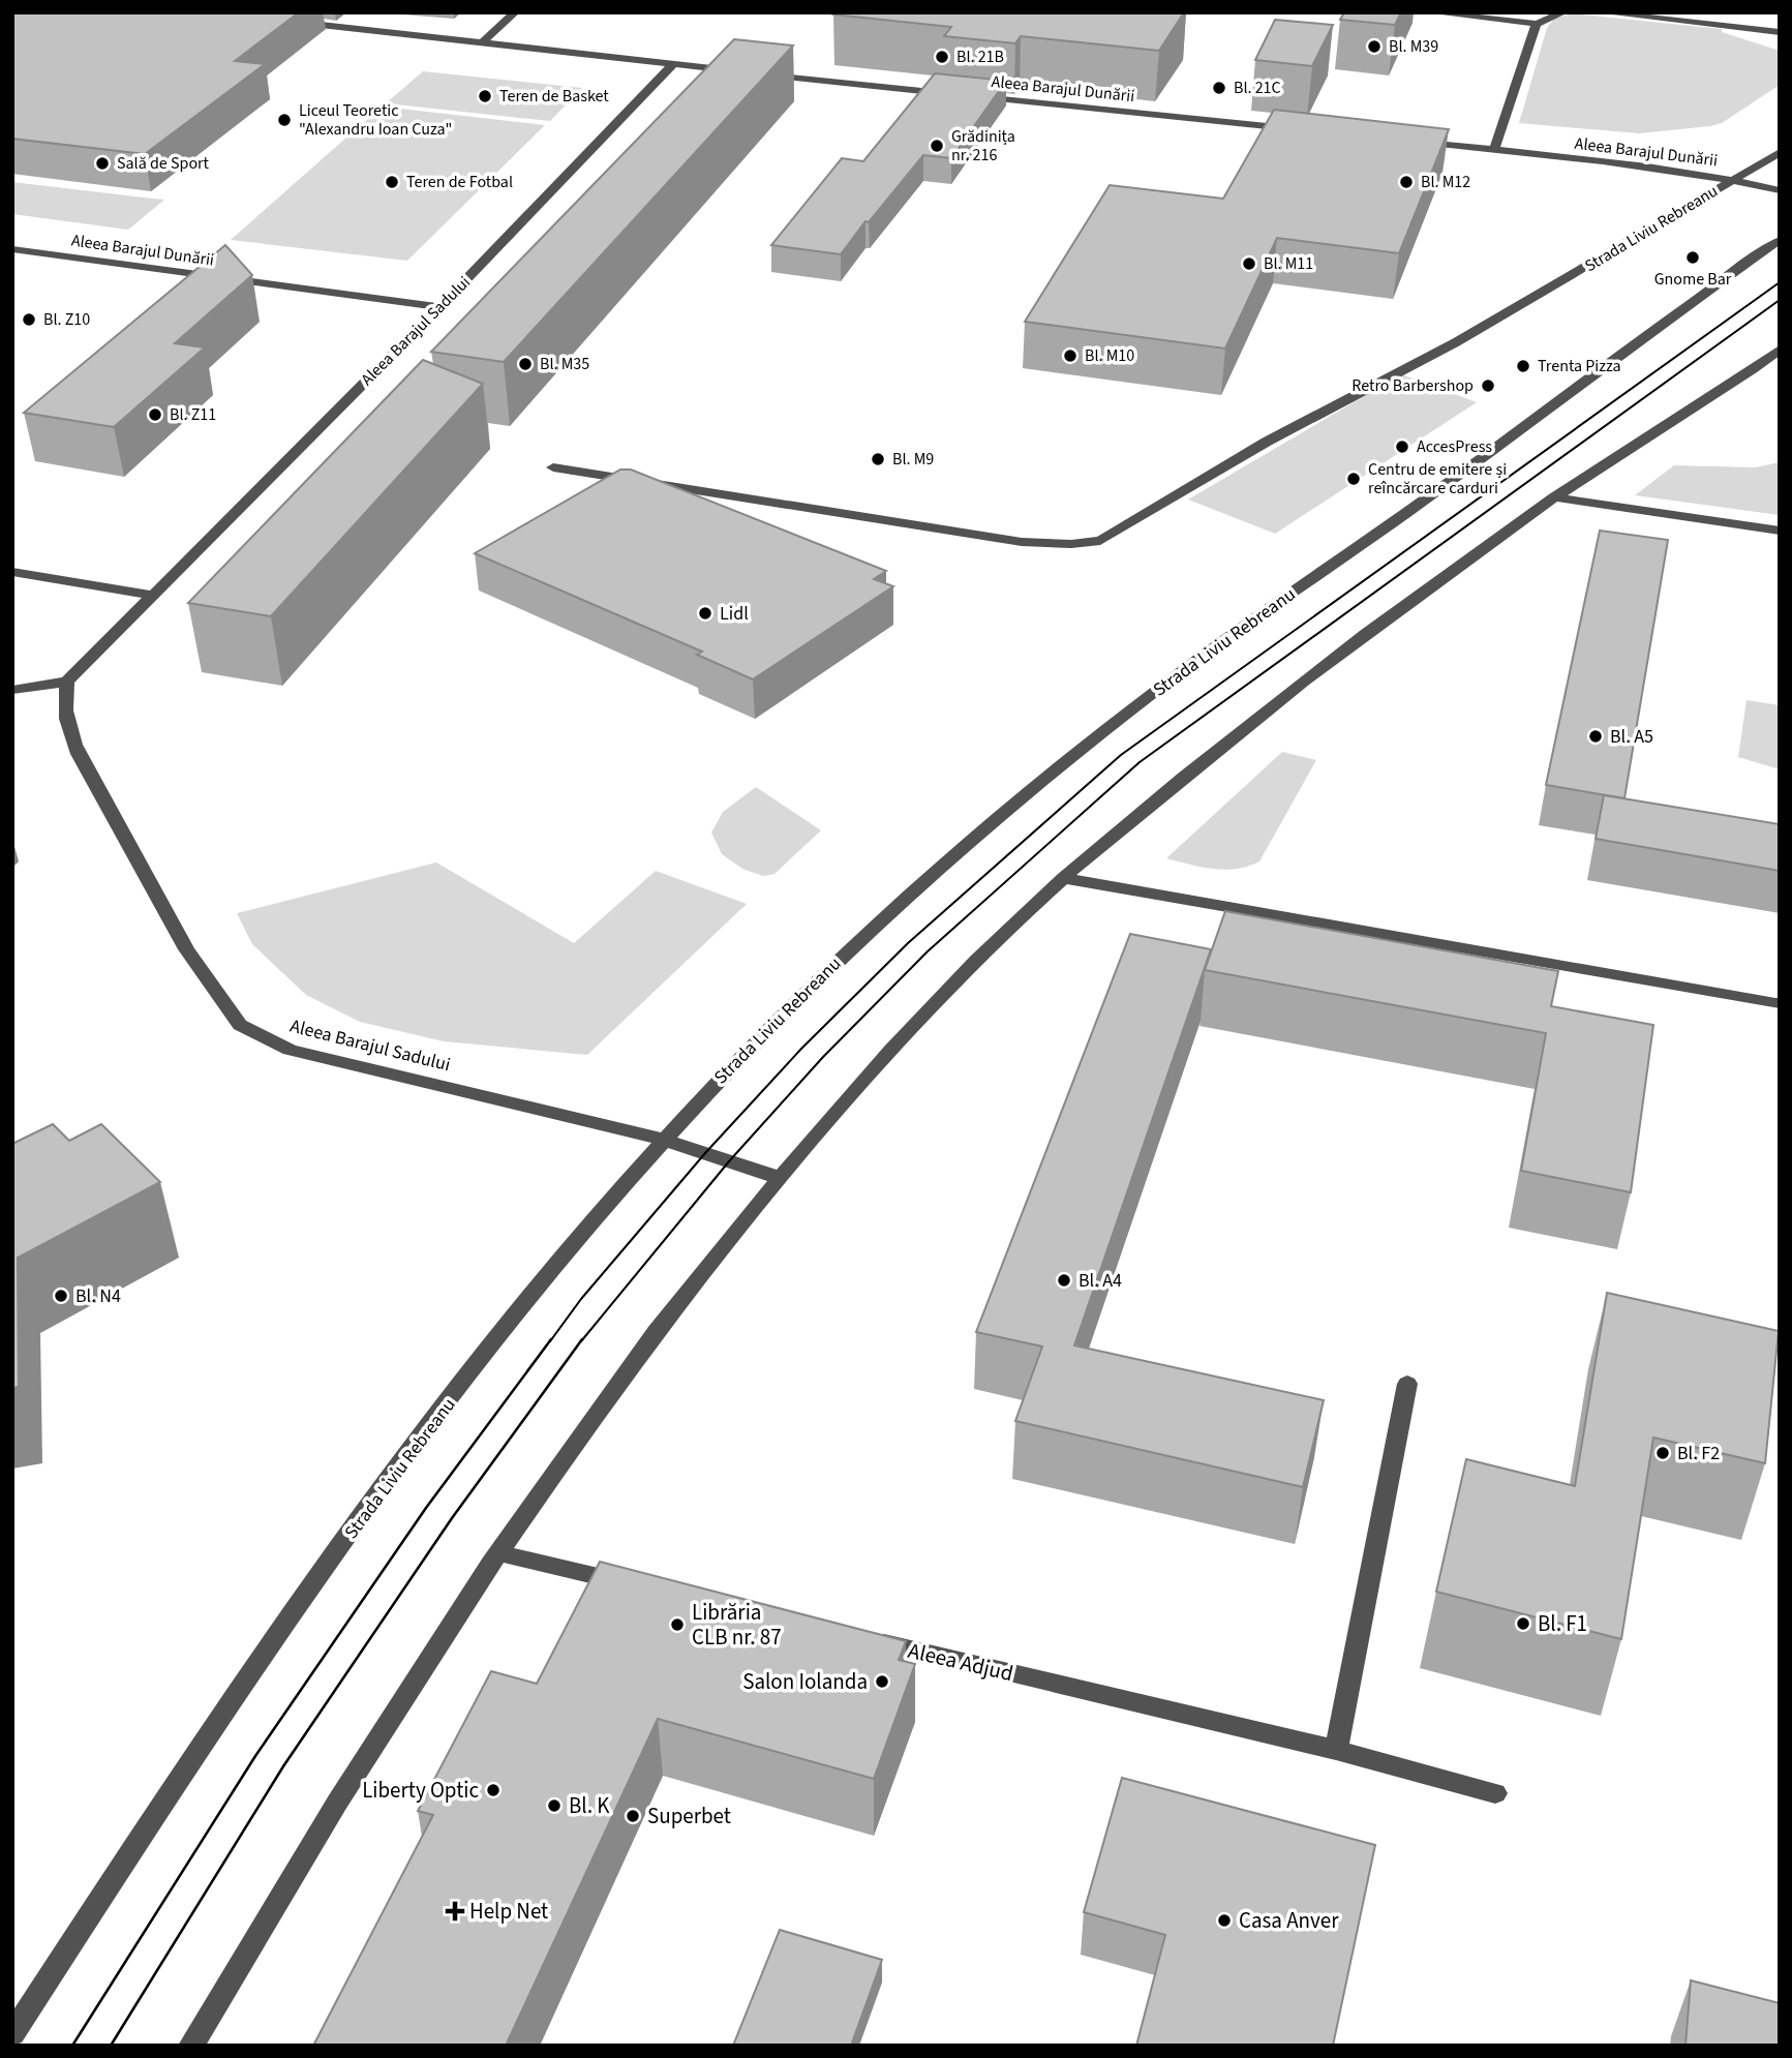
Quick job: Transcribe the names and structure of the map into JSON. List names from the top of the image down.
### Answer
{
  "streets": {
    "street": [
      "Aleea Barajul Dunării",
      "Strada Liviu Rebreanu",
      "Aleea Barajul Sadului",
      "Aleea Adjud"
    ]
  },
  "crossings": [
    ["Aleea Barajul Dunării", "Strada Liviu Rebreanu"],
    ["Aleea Barajul Dunării", "Aleea Barajul Sadului"],
    ["Strada Liviu Rebreanu", "Aleea Barajul Sadului"]
  ],
  "places": {
    "other": [
      "Bl. M39",
      "Bl. 21B",
      "Bl. 21C",
      "Teren de Basket",
      "Liceul Teoretic \"Alexandru Ioan Cuza\"",
      "Grădinița nr. 216",
      "Sală de Sport",
      "Teren de Fotbal",
      "Bl. M12",
      "Gnome Bar",
      "Bl. M11",
      "Bl. Z10",
      "Bl. M10",
      "Bl. M35",
      "Trenta Pizza",
      "Retro Barbershop",
      "Bl. Z11",
      "AccesPress",
      "Bl. M9",
      "Centru de emitere și reîncărcare carduri",
      "Lidl",
      "Bl. A5",
      "Bl. A4",
      "Bl. N4",
      "Bl. F2",
      "Bl. F1",
      "Librăria CLB nr. 87",
      "Salon Iolanda",
      "Liberty Optic",
      "Bl. K",
      "Superbet",
      "Casa Anver"
    ],
    "health": ["Help Net"]
  }
}
